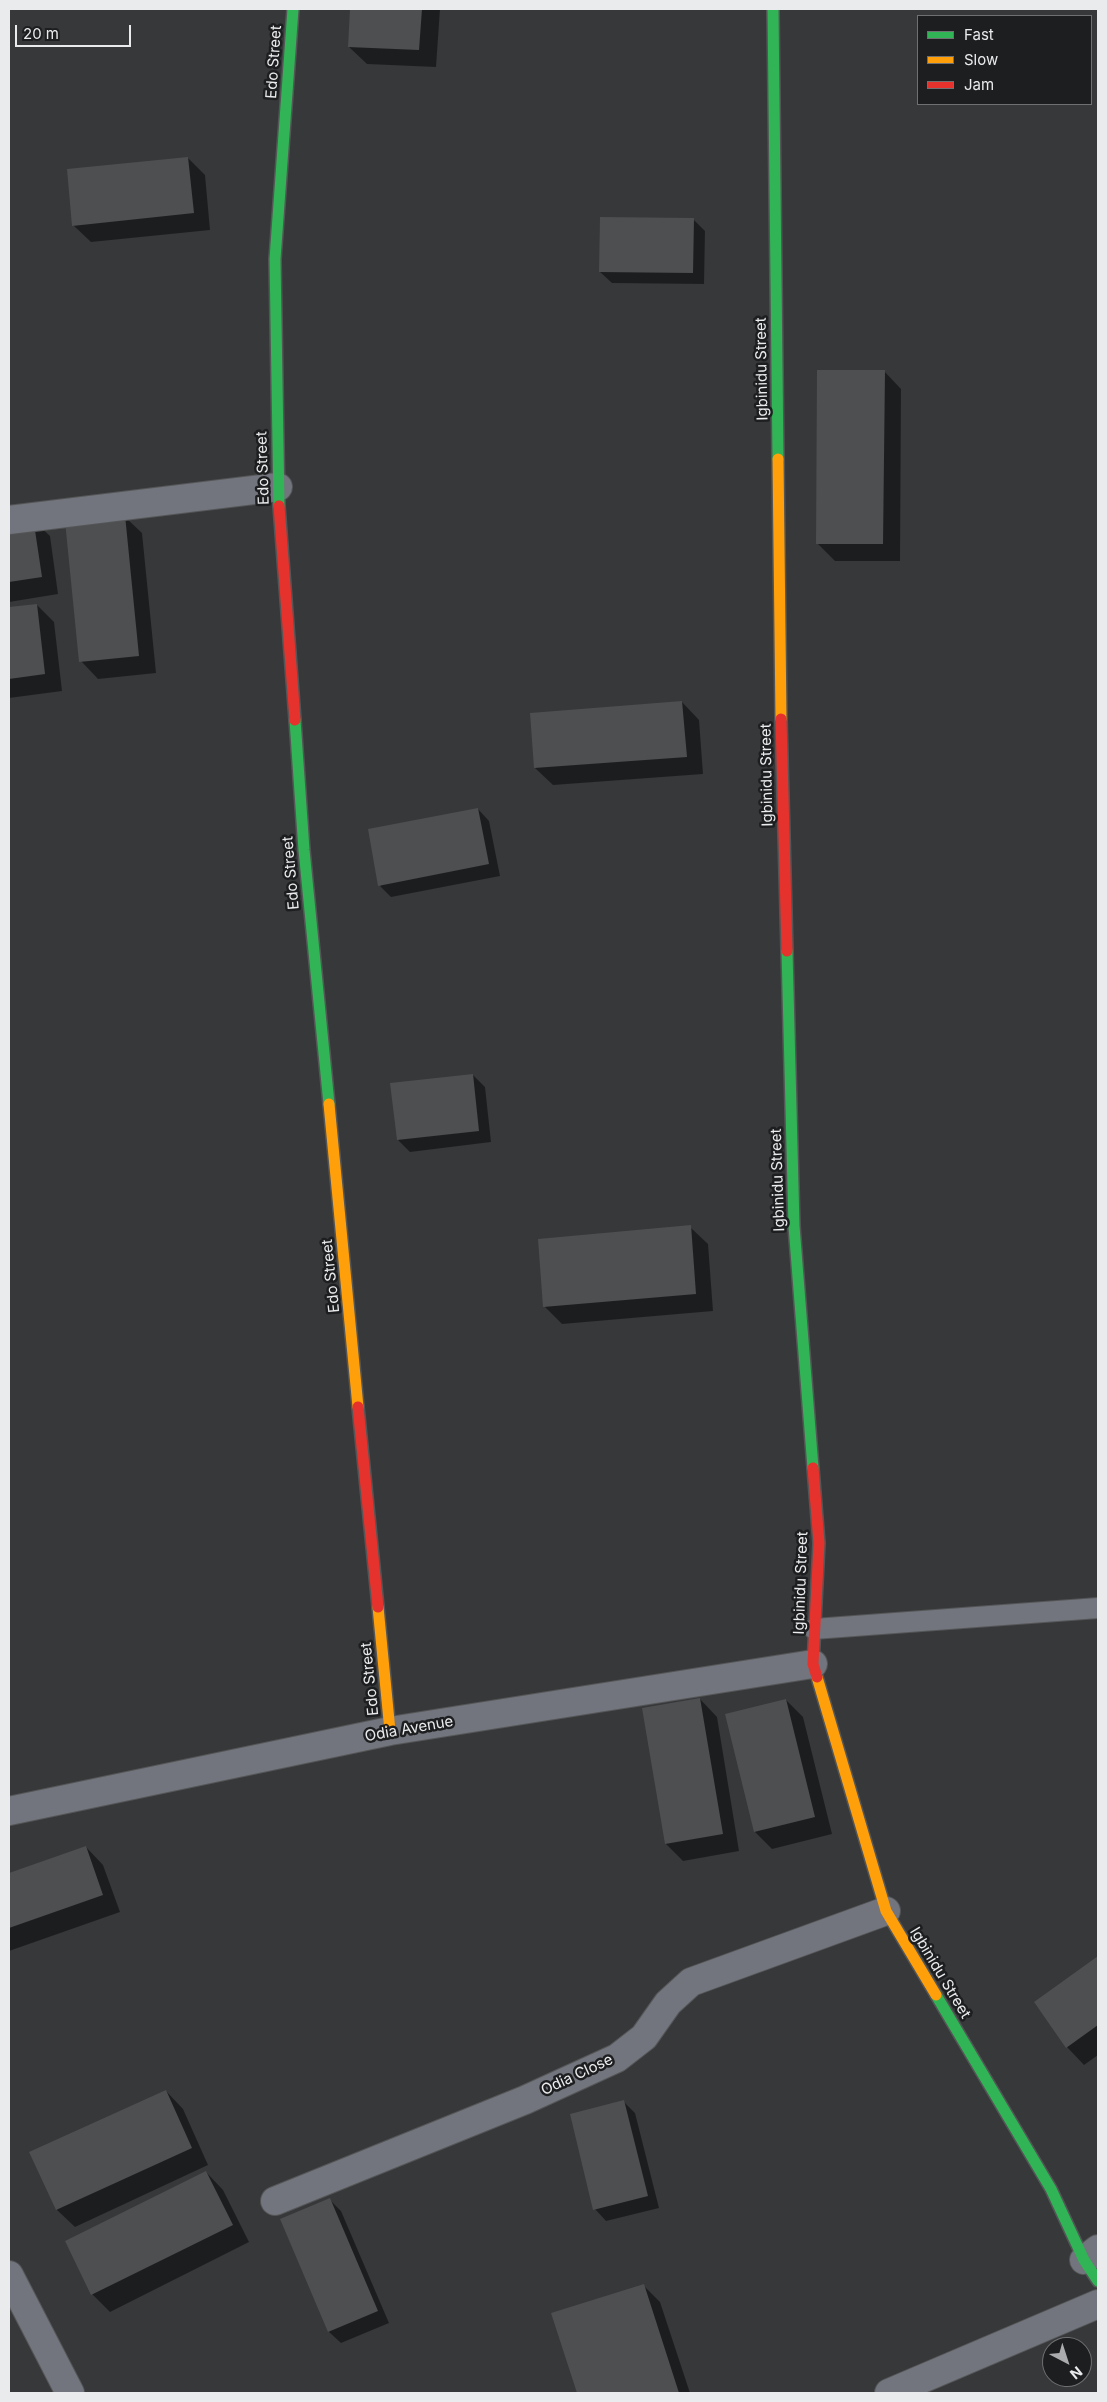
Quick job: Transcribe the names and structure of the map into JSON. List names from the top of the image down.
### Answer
{
  "streets": {
    "street": [
      "Edo Street",
      "Igbinidu Street",
      "Odia Avenue",
      "Odia Close"
    ]
  },
  "crossings": [
    ["Edo Street", "Odia Avenue"],
    ["Igbinidu Street", "Odia Avenue"],
    ["Igbinidu Street", "Odia Close"]
  ],
  "legend": ["Fast", "Slow", "Jam"],
  "scale_bar": "20 m",
  "north": "bottom right"
}
